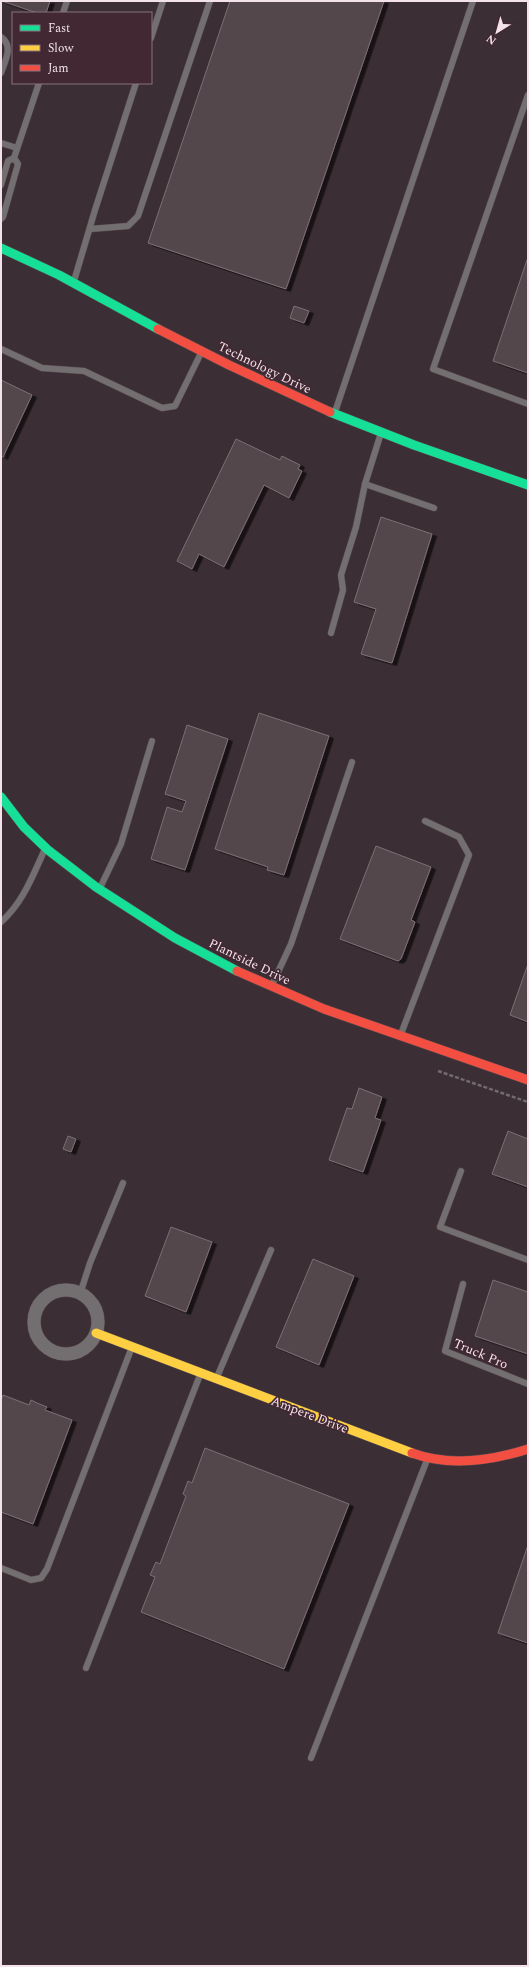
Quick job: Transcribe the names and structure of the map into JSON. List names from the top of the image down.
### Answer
{
  "streets": {
    "street": ["Technology Drive", "Plantside Drive", "Ampere Drive"],
    "lane": ["Truck Pro"]
  },
  "legend": ["Fast", "Slow", "Jam"],
  "north": "bottom left"
}
